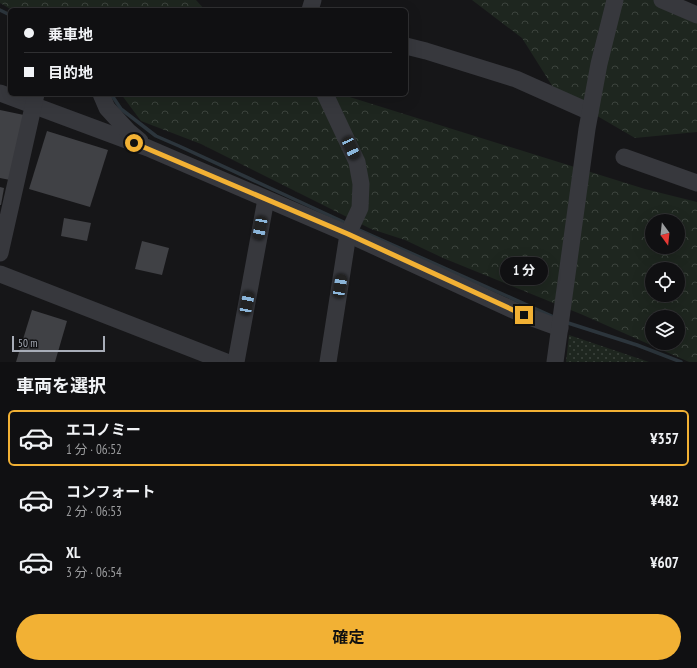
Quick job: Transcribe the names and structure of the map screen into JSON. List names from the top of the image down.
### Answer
{
  "scale_bar": "50 m",
  "north": "bottom",
  "page": {
    "banner": ["乗車地", "目的地"],
    "bubble": "1 分",
    "scale": "50 m",
    "heading": "車両を選択",
    "list": [
      {
        "name": "エコノミー",
        "note": "1 分 · 06:52",
        "value": "¥357"
      },
      {
        "name": "コンフォート",
        "note": "2 分 · 06:53",
        "value": "¥482"
      },
      {
        "name": "XL",
        "note": "3 分 · 06:54",
        "value": "¥607"
      }
    ],
    "buttons": "確定"
  }
}
